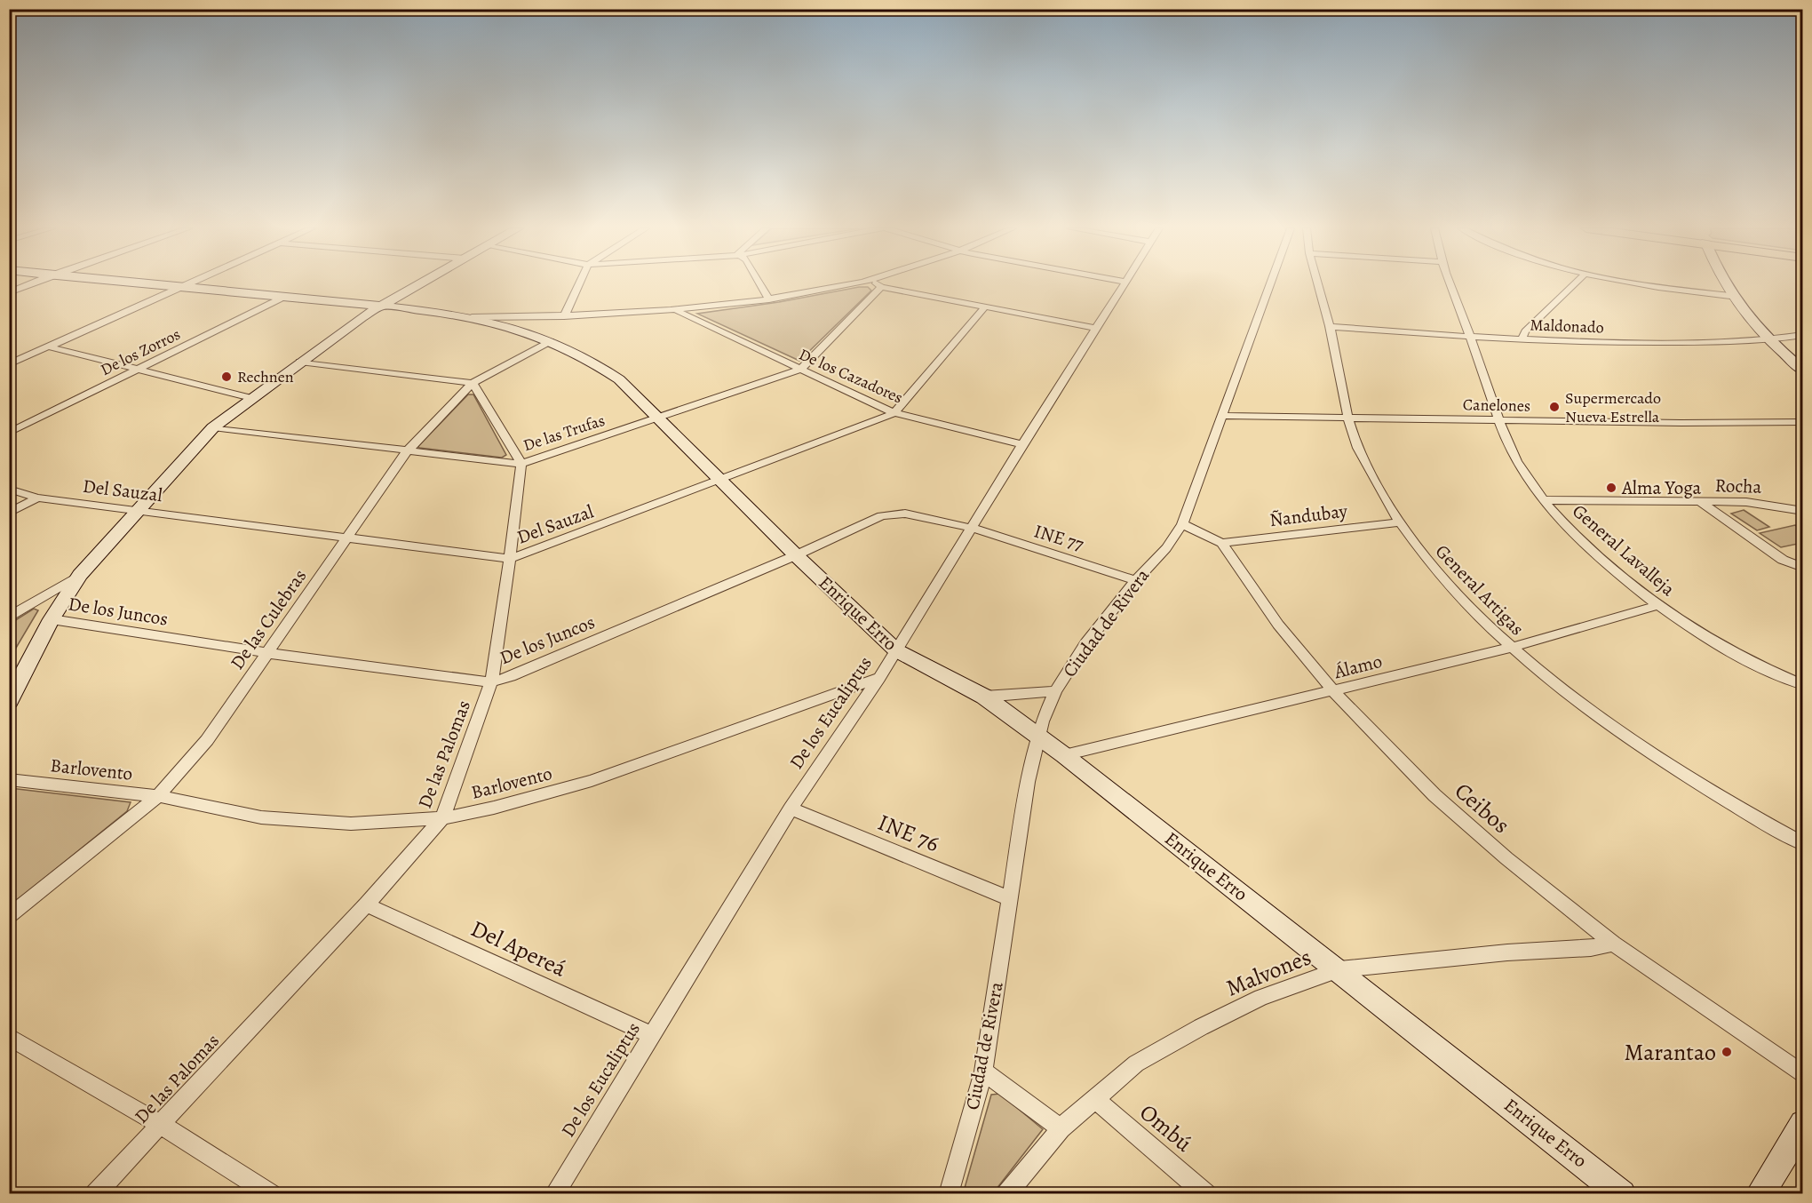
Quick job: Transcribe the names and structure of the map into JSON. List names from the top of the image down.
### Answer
{
  "streets": {
    "street": [
      "Maldonado",
      "De los Zorros",
      "De los Cazadores",
      "Canelones",
      "De las Trufas",
      "Rocha",
      "Del Sauzal",
      "Ñandubay",
      "INE 77",
      "General Lavalleja",
      "General Artigas",
      "De los Juncos",
      "Enrique Erro",
      "De las Culebras",
      "Ciudad de Rivera",
      "Álamo",
      "De los Eucaliptus",
      "De las Palomas",
      "Barlovento",
      "Ceibos",
      "INE 76",
      "Del Apereá",
      "Malvones",
      "Ombú"
    ]
  },
  "crossings": [
    ["Maldonado", "General Lavalleja"],
    ["Maldonado", "General Artigas"],
    ["De los Zorros", "Enrique Erro"],
    ["De los Cazadores", "De las Trufas"],
    ["De los Cazadores", "Del Sauzal"],
    ["De los Cazadores", "De los Eucaliptus"],
    ["Canelones", "General Lavalleja"],
    ["Canelones", "General Artigas"],
    ["Canelones", "Ciudad de Rivera"],
    ["De las Trufas", "Enrique Erro"],
    ["De las Trufas", "De las Culebras"],
    ["De las Trufas", "De las Palomas"],
    ["Rocha", "General Lavalleja"],
    ["Del Sauzal", "Enrique Erro"],
    ["Del Sauzal", "De las Culebras"],
    ["Del Sauzal", "De las Palomas"],
    ["Ñandubay", "General Artigas"],
    ["Ñandubay", "Ceibos"],
    ["INE 77", "De los Juncos"],
    ["INE 77", "Ciudad de Rivera"],
    ["INE 77", "De los Eucaliptus"],
    ["General Lavalleja", "Álamo"],
    ["General Artigas", "Álamo"],
    ["De los Juncos", "Enrique Erro"],
    ["De los Juncos", "De las Culebras"],
    ["De los Juncos", "De los Eucaliptus"],
    ["De los Juncos", "De las Palomas"],
    ["Enrique Erro", "De las Culebras"],
    ["Enrique Erro", "Ciudad de Rivera"],
    ["Enrique Erro", "Álamo"],
    ["Enrique Erro", "De los Eucaliptus"],
    ["Enrique Erro", "Malvones"],
    ["De las Culebras", "Barlovento"],
    ["Ciudad de Rivera", "Ceibos"],
    ["Ciudad de Rivera", "INE 76"],
    ["Álamo", "Ceibos"],
    ["De los Eucaliptus", "Barlovento"],
    ["De los Eucaliptus", "INE 76"],
    ["De los Eucaliptus", "Del Apereá"],
    ["De las Palomas", "Barlovento"],
    ["De las Palomas", "Del Apereá"],
    ["Ceibos", "Malvones"],
    ["Malvones", "Ombú"]
  ],
  "places": [
    "Rechnen",
    "Supermercado Nueva Estrella",
    "Alma Yoga",
    "Marantao"
  ]
}
